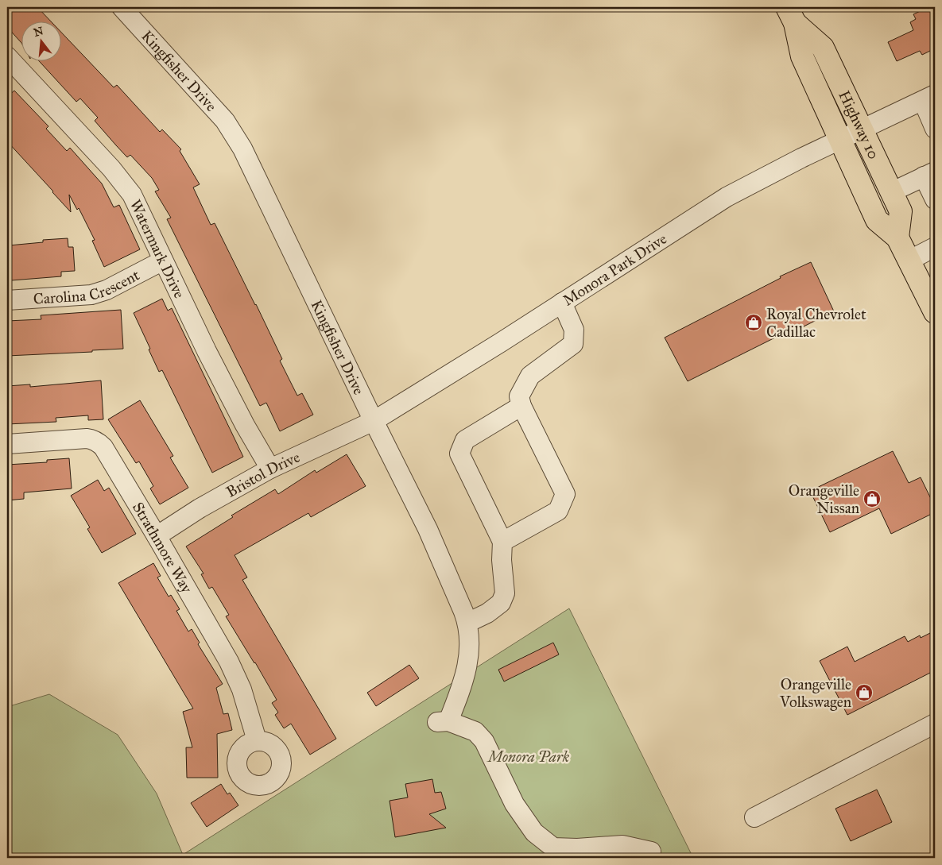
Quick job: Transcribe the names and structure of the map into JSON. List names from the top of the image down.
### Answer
{
  "streets": {
    "highway": ["Highway 10"],
    "street": [
      "Kingfisher Drive",
      "Watermark Drive",
      "Monora Park Drive",
      "Carolina Crescent",
      "Bristol Drive",
      "Strathmore Way"
    ]
  },
  "crossings": [
    ["Kingfisher Drive", "Monora Park Drive"],
    ["Kingfisher Drive", "Bristol Drive"],
    ["Highway 10", "Monora Park Drive"],
    ["Watermark Drive", "Carolina Crescent"],
    ["Watermark Drive", "Bristol Drive"],
    ["Monora Park Drive", "Bristol Drive"],
    ["Bristol Drive", "Strathmore Way"]
  ],
  "parks": ["Monora Park"],
  "places": {
    "shop": ["Royal Chevrolet Cadillac", "Orangeville Nissan", "Orangeville Volkswagen"]
  },
  "north": "top"
}
